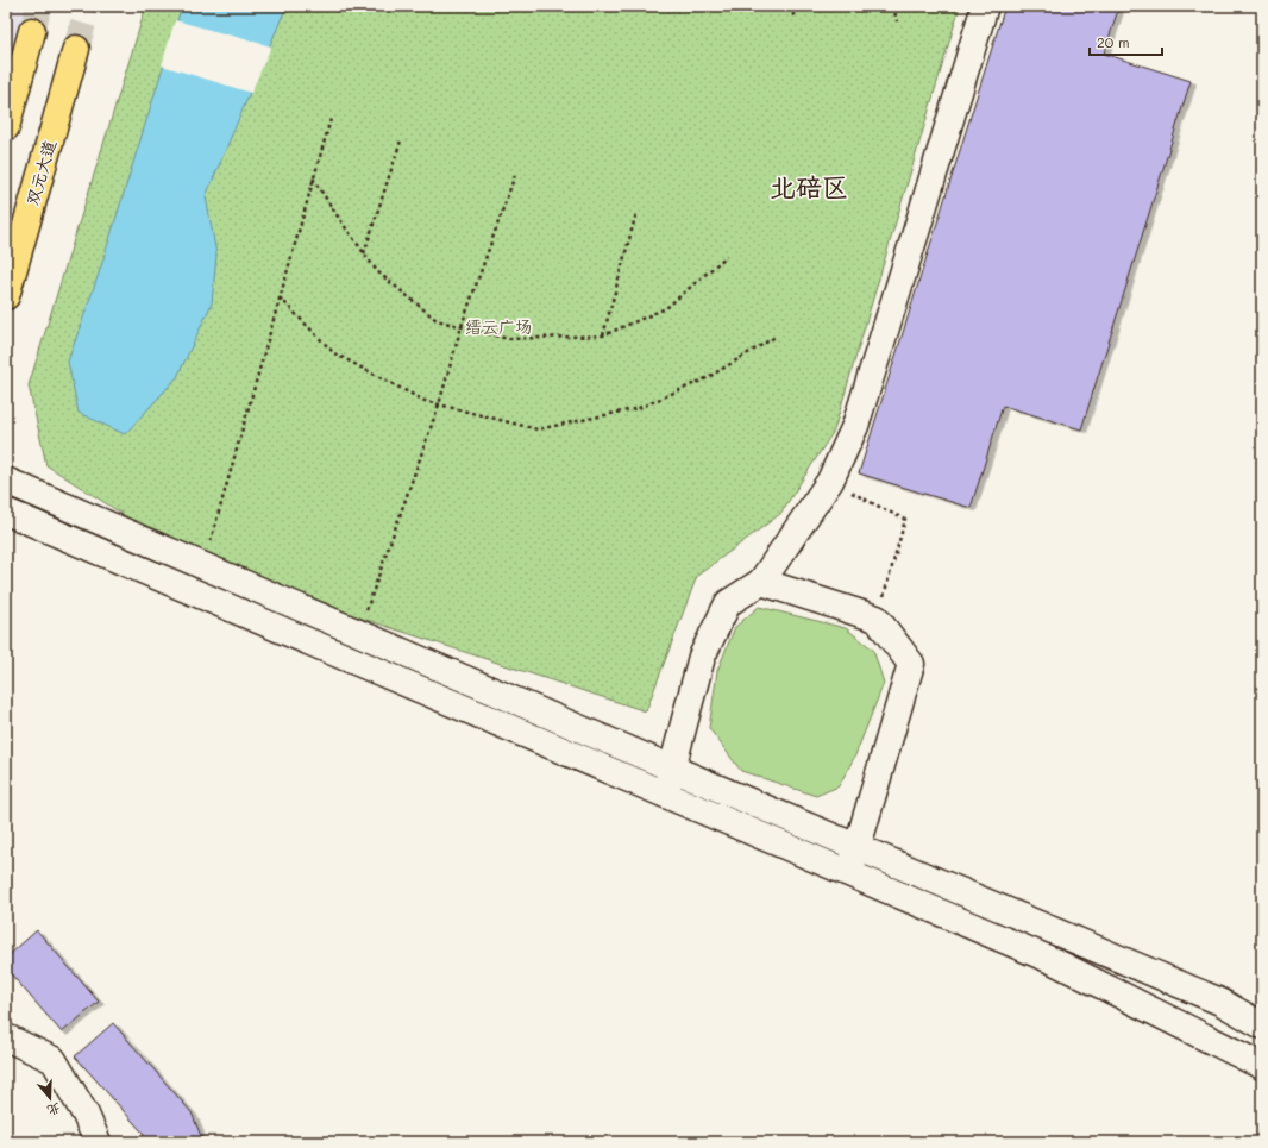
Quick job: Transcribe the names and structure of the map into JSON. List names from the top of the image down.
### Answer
{
  "streets": {
    "highway": ["双元大道"]
  },
  "districts": ["北碚区"],
  "parks": ["缙云广场"],
  "scale_bar": "20 m",
  "north": "bottom"
}
